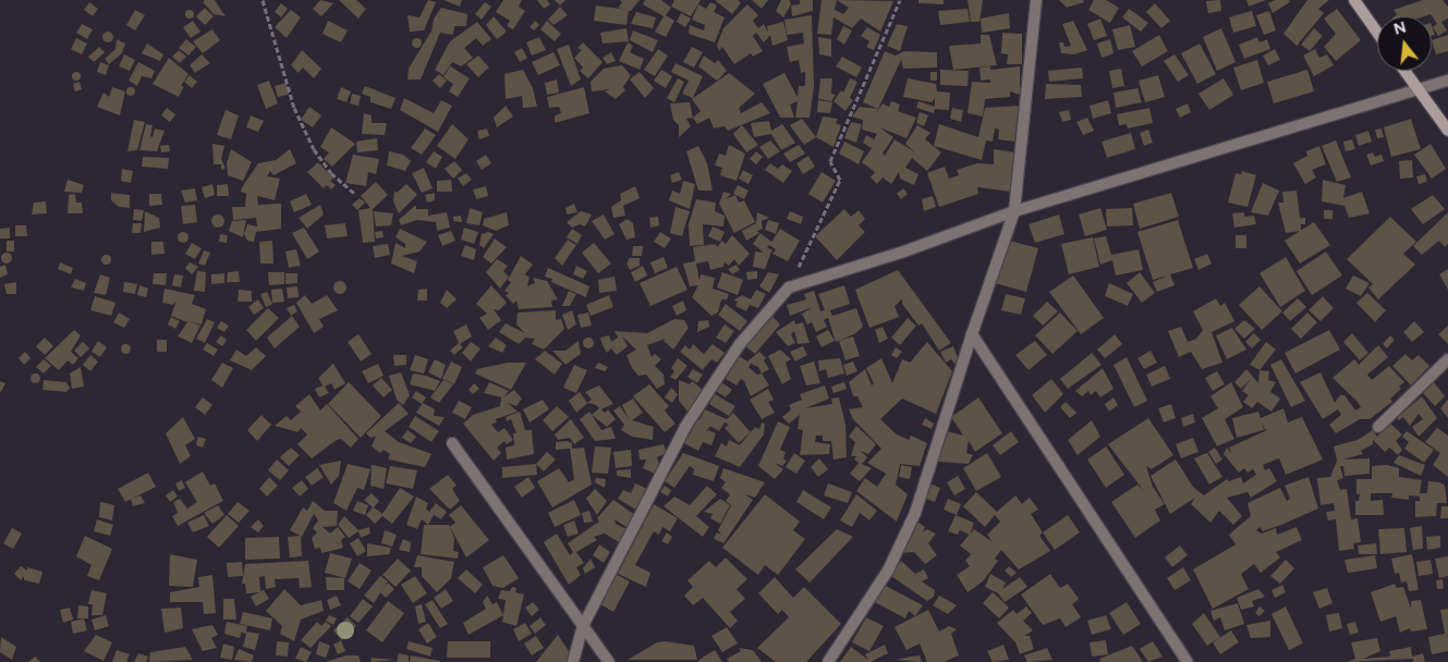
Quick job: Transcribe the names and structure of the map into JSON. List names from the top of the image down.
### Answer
{
  "north": "top"
}
